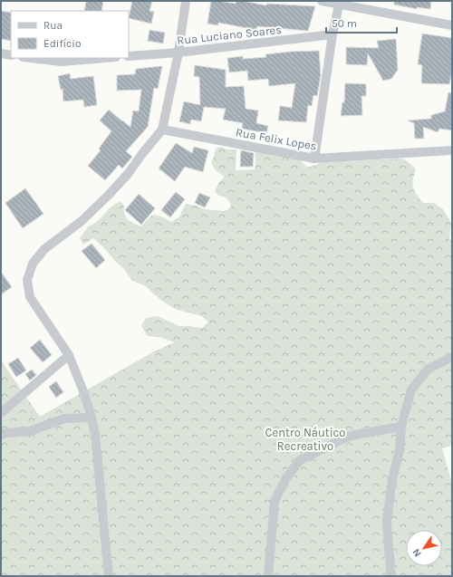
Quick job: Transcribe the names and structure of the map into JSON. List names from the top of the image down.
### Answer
{
  "streets": {
    "street": ["Rua Luciano Soares", "Rua Felix Lopes"]
  },
  "parks": ["Centro Náutico Recreativo"],
  "legend": ["Rua", "Edifício"],
  "scale_bar": "50 m",
  "north": "bottom left"
}
